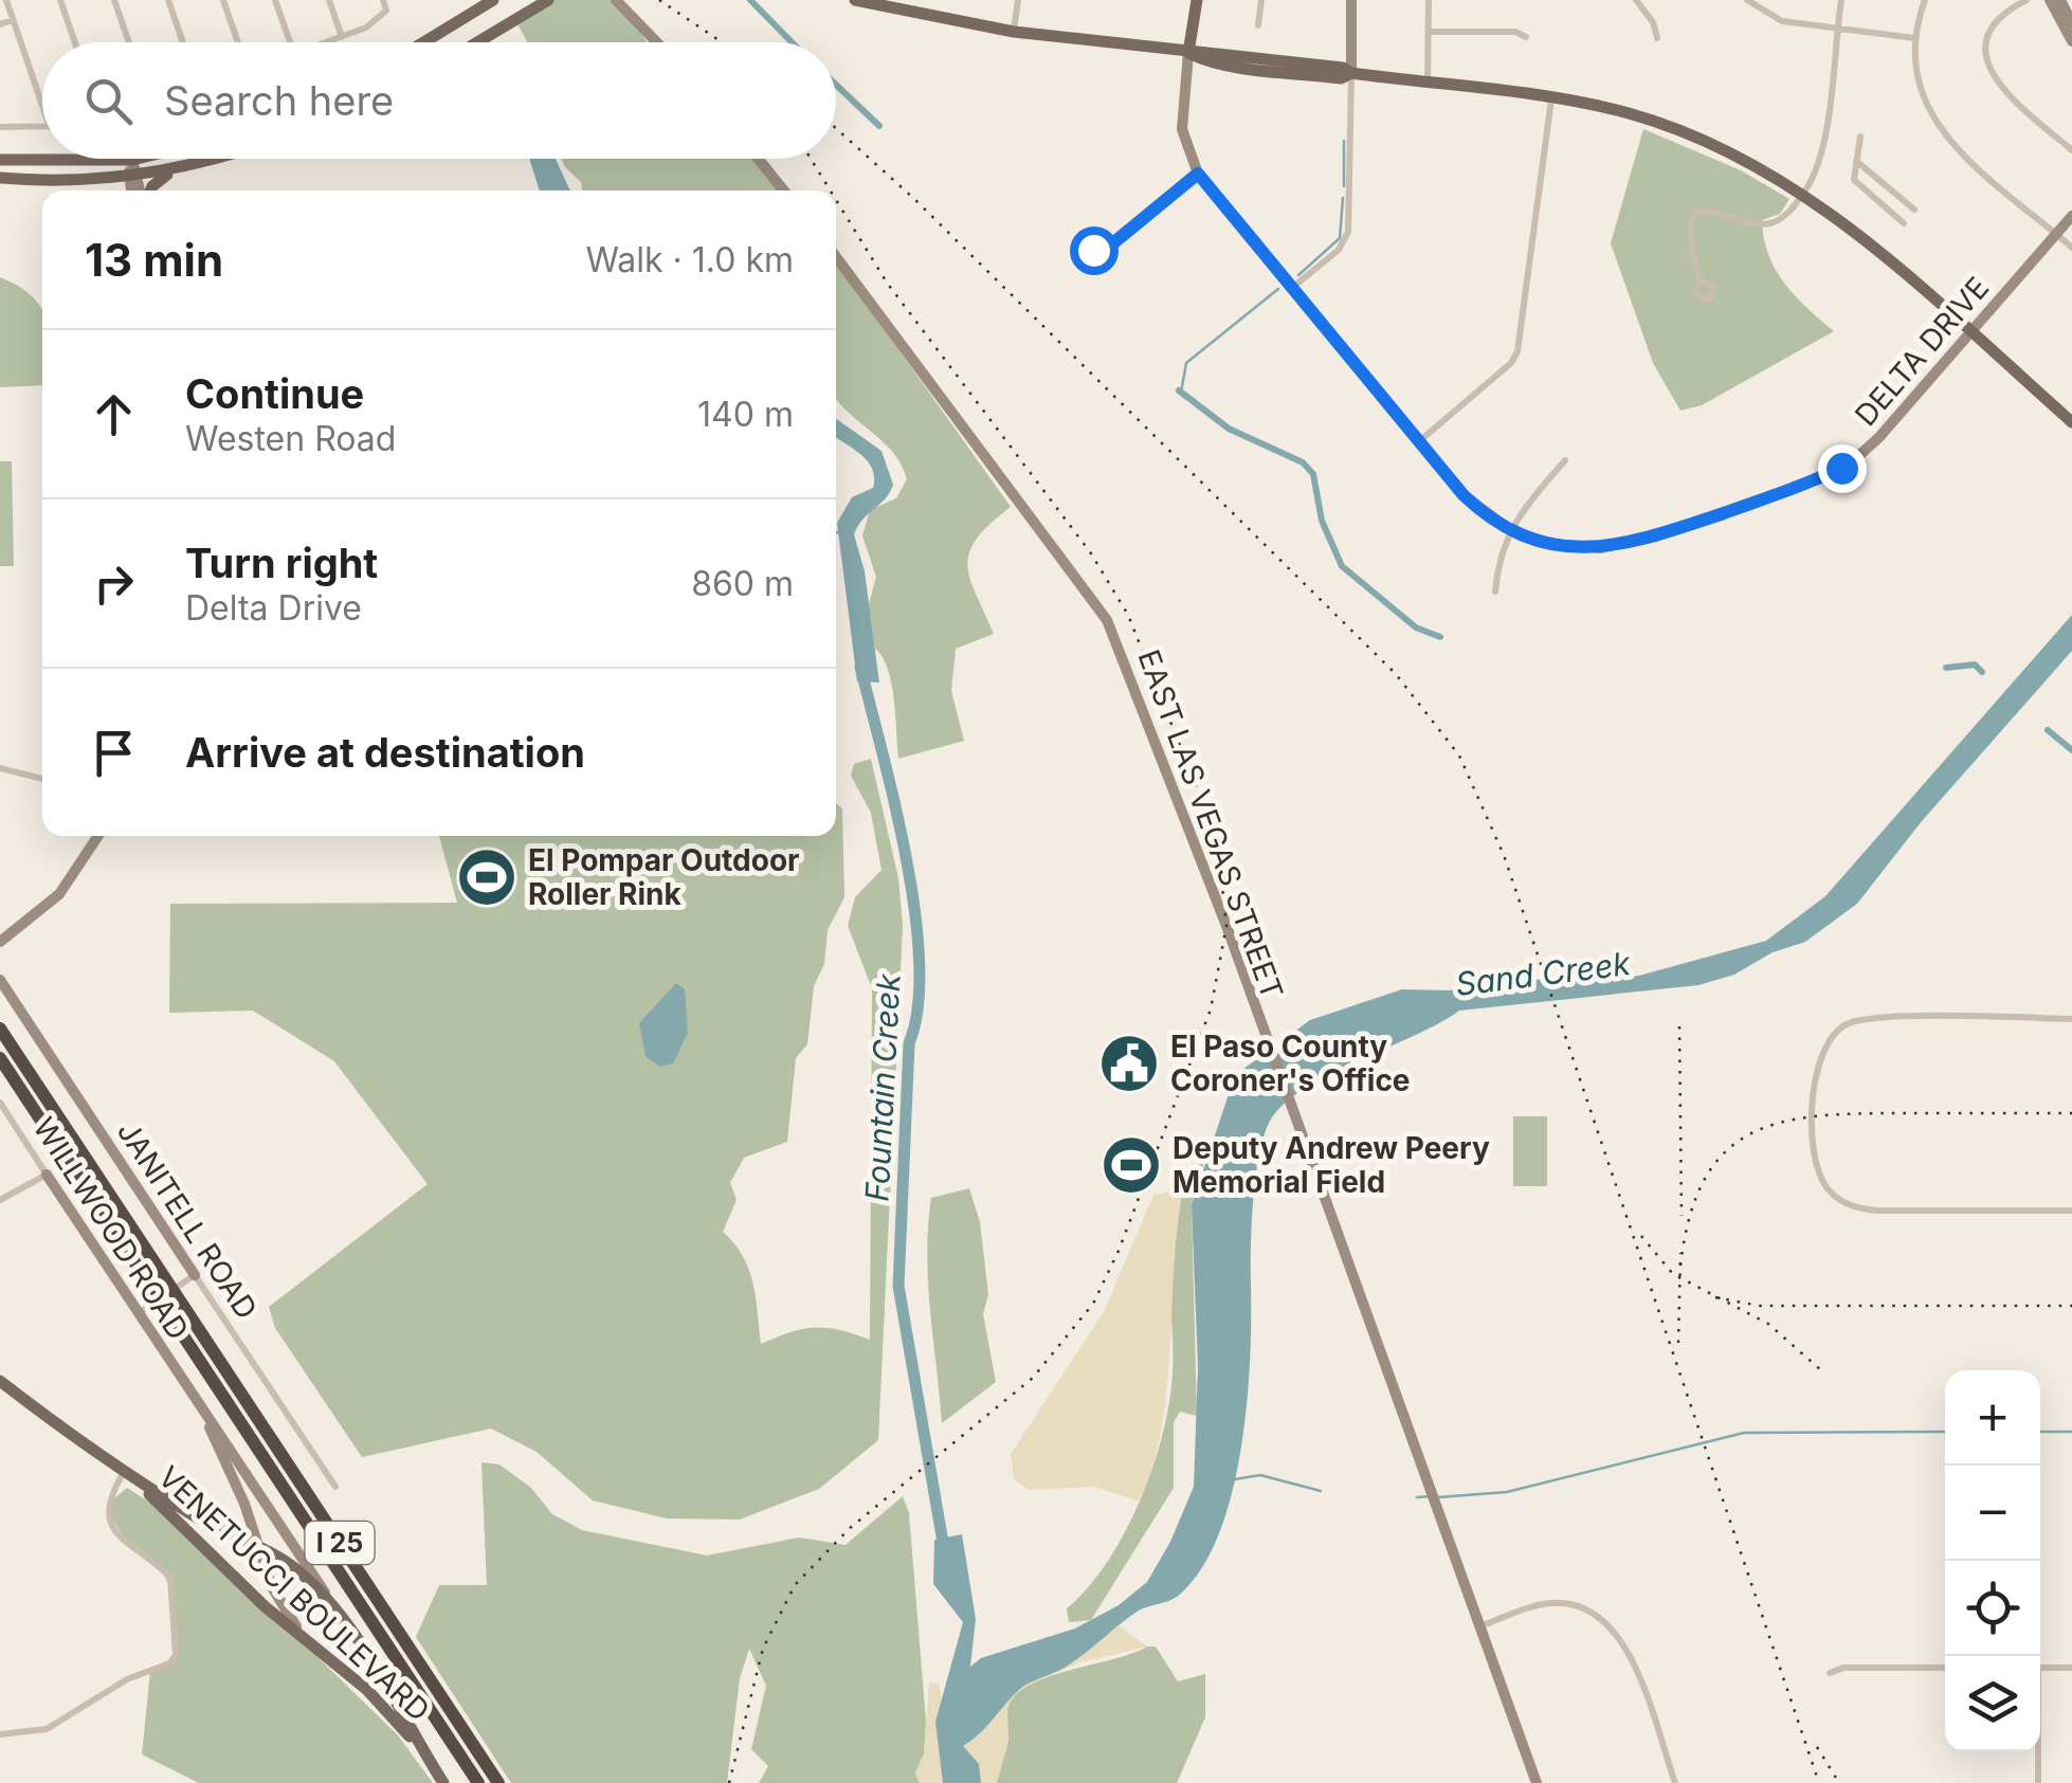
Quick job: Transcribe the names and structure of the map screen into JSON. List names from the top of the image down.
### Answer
{
  "streets": {
    "highway": ["I 25"],
    "main road": ["VENETUCCI BOULEVARD"],
    "street": [
      "DELTA DRIVE",
      "EAST LAS VEGAS STREET",
      "JANITELL ROAD",
      "WILLWOOD ROAD"
    ]
  },
  "crossings": [
    ["WILLWOOD ROAD", "VENETUCCI BOULEVARD"]
  ],
  "water": ["Sand Creek", "Fountain Creek"],
  "places": {
    "sports": ["El Pompar Outdoor Roller Rink", "Deputy Andrew Peery Memorial Field"],
    "public building": ["El Paso County Coroner's Office"]
  },
  "page": {
    "search": "Search here",
    "heading": ["13 min", "Walk · 1.0 km"],
    "list": [
      ["Continue", "Westen Road", "140 m"],
      ["Turn right", "Delta Drive", "860 m"],
      "Arrive at destination"
    ],
    "map_buttons": ["+", "−"]
  }
}
